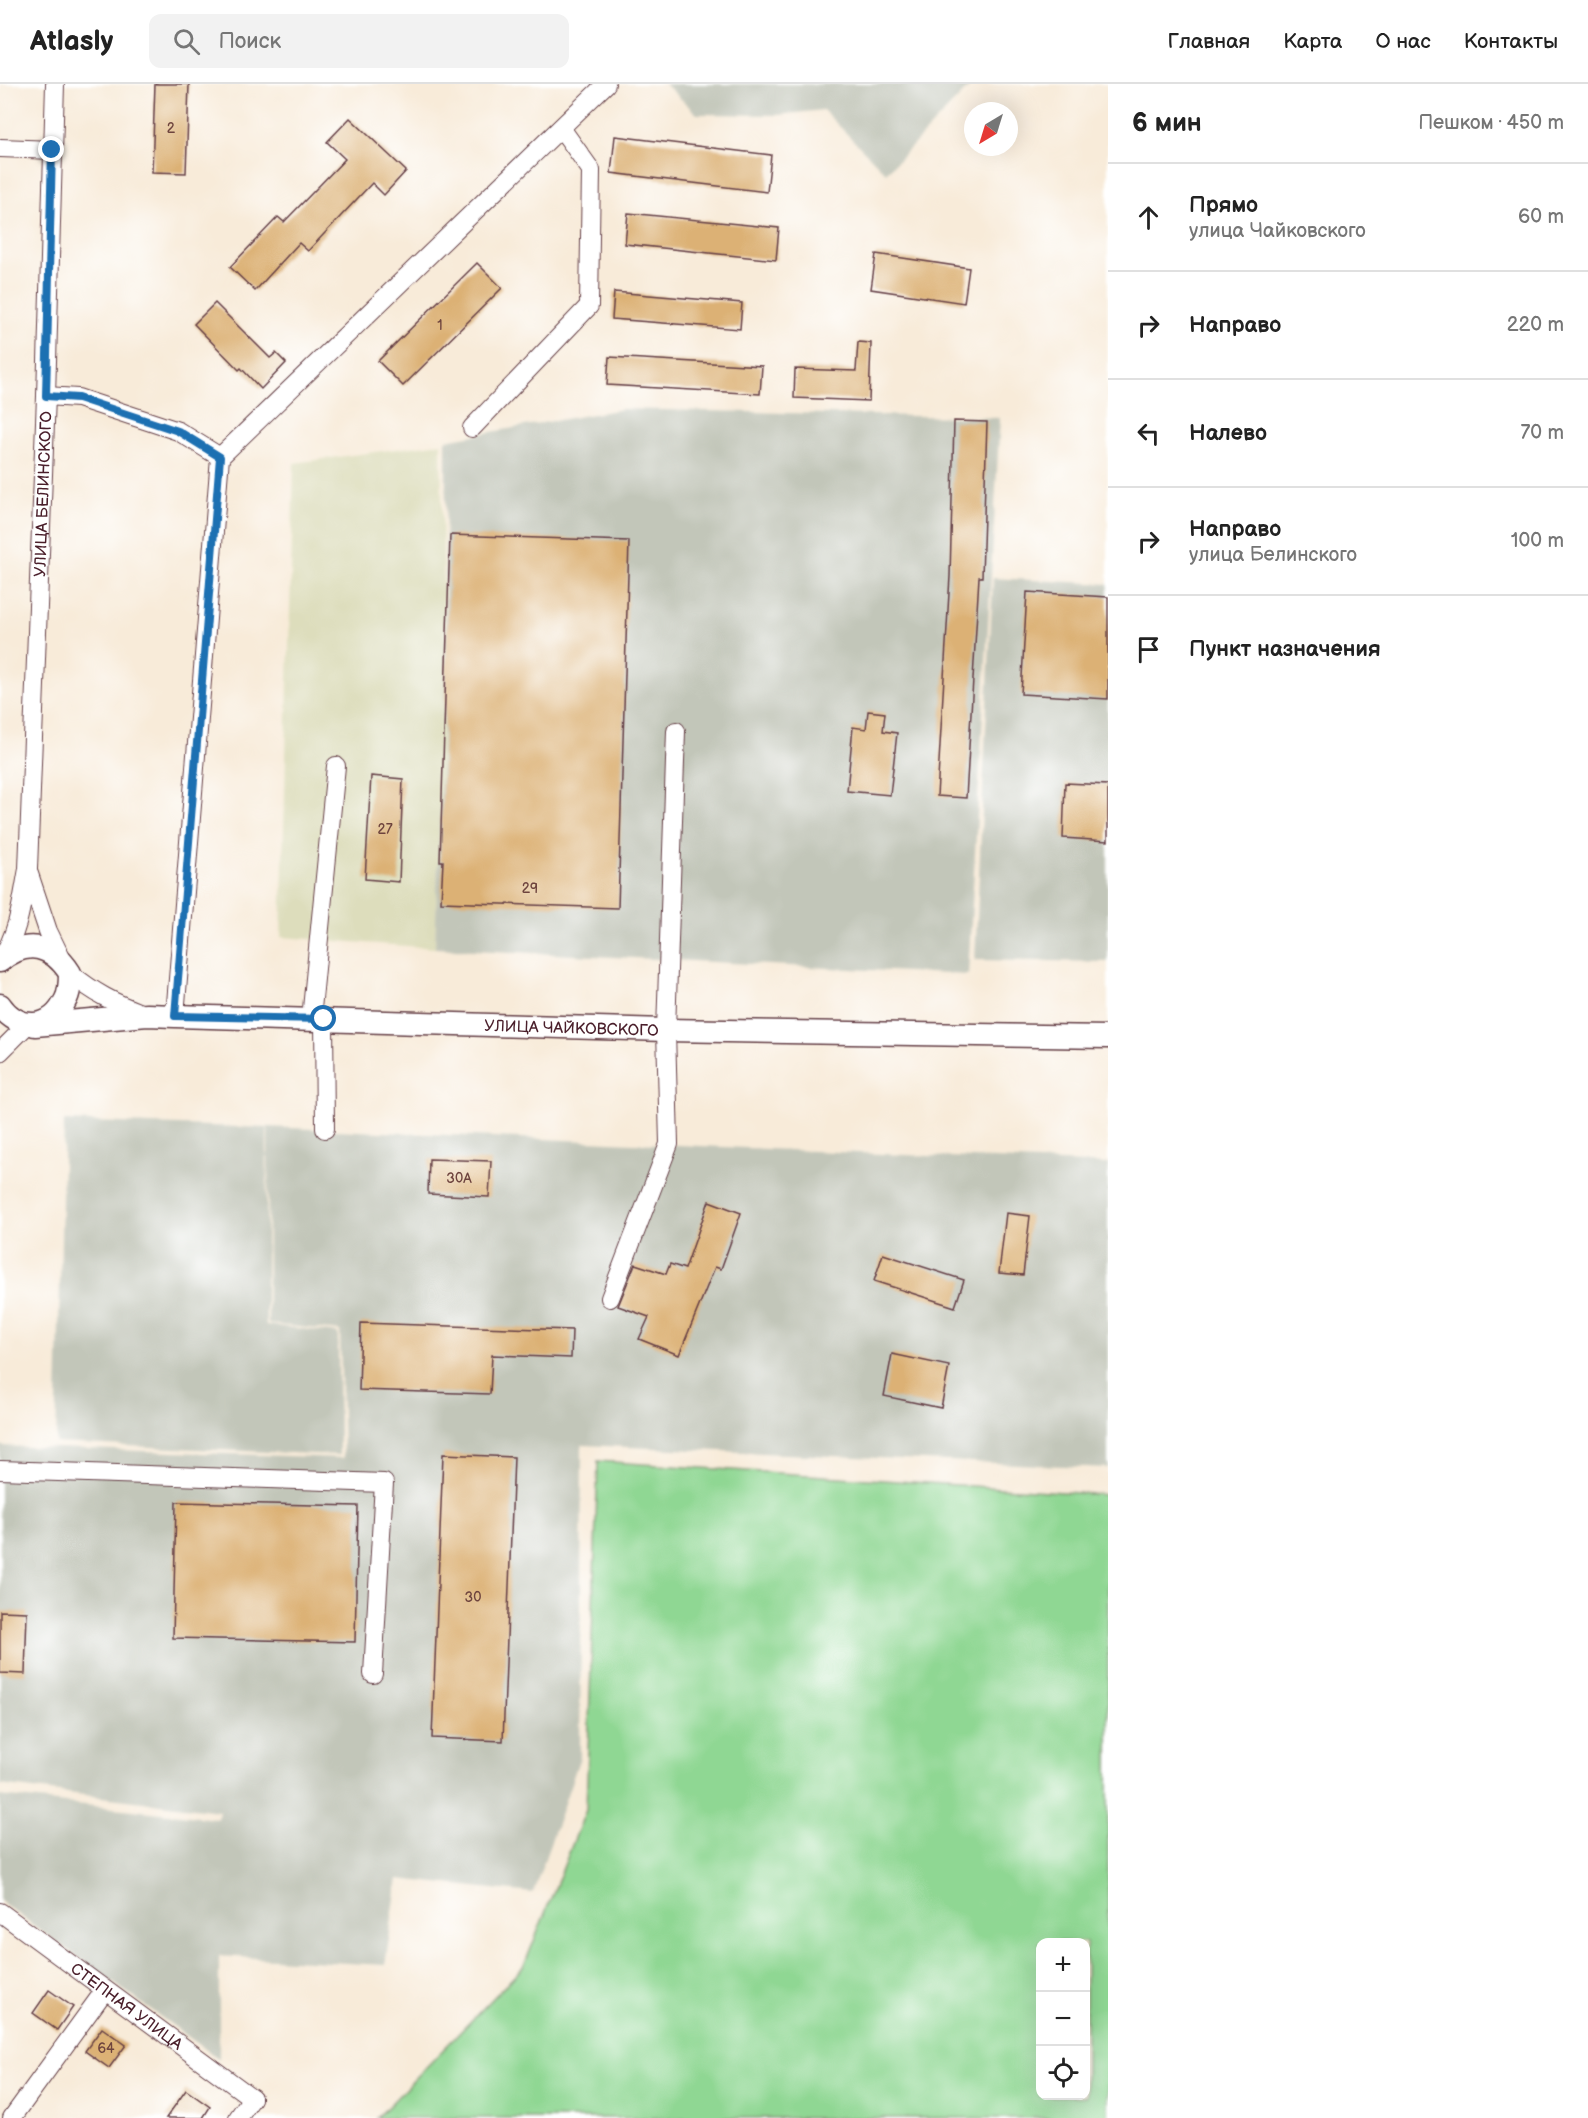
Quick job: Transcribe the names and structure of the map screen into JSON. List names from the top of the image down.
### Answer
{
  "streets": {
    "main road": ["УЛИЦА ЧАЙКОВСКОГО"],
    "street": ["УЛИЦА БЕЛИНСКОГО", "СТЕПНАЯ УЛИЦА"]
  },
  "house_numbers": [
    "2",
    "1",
    "27",
    "29",
    "30А",
    "30",
    "64"
  ],
  "north": "bottom left",
  "page": {
    "header": "Atlasly",
    "search": "Поиск",
    "nav": [
      "Главная",
      "Карта",
      "О нас",
      "Контакты"
    ],
    "heading": ["6 мин", "Пешком · 450 m"],
    "list": [
      ["Прямо", "улица Чайковского", "60 m"],
      ["Направо", "220 m"],
      ["Налево", "70 m"],
      ["Направо", "улица Белинского", "100 m"],
      "Пункт назначения"
    ],
    "map_buttons": ["+", "−"]
  }
}
